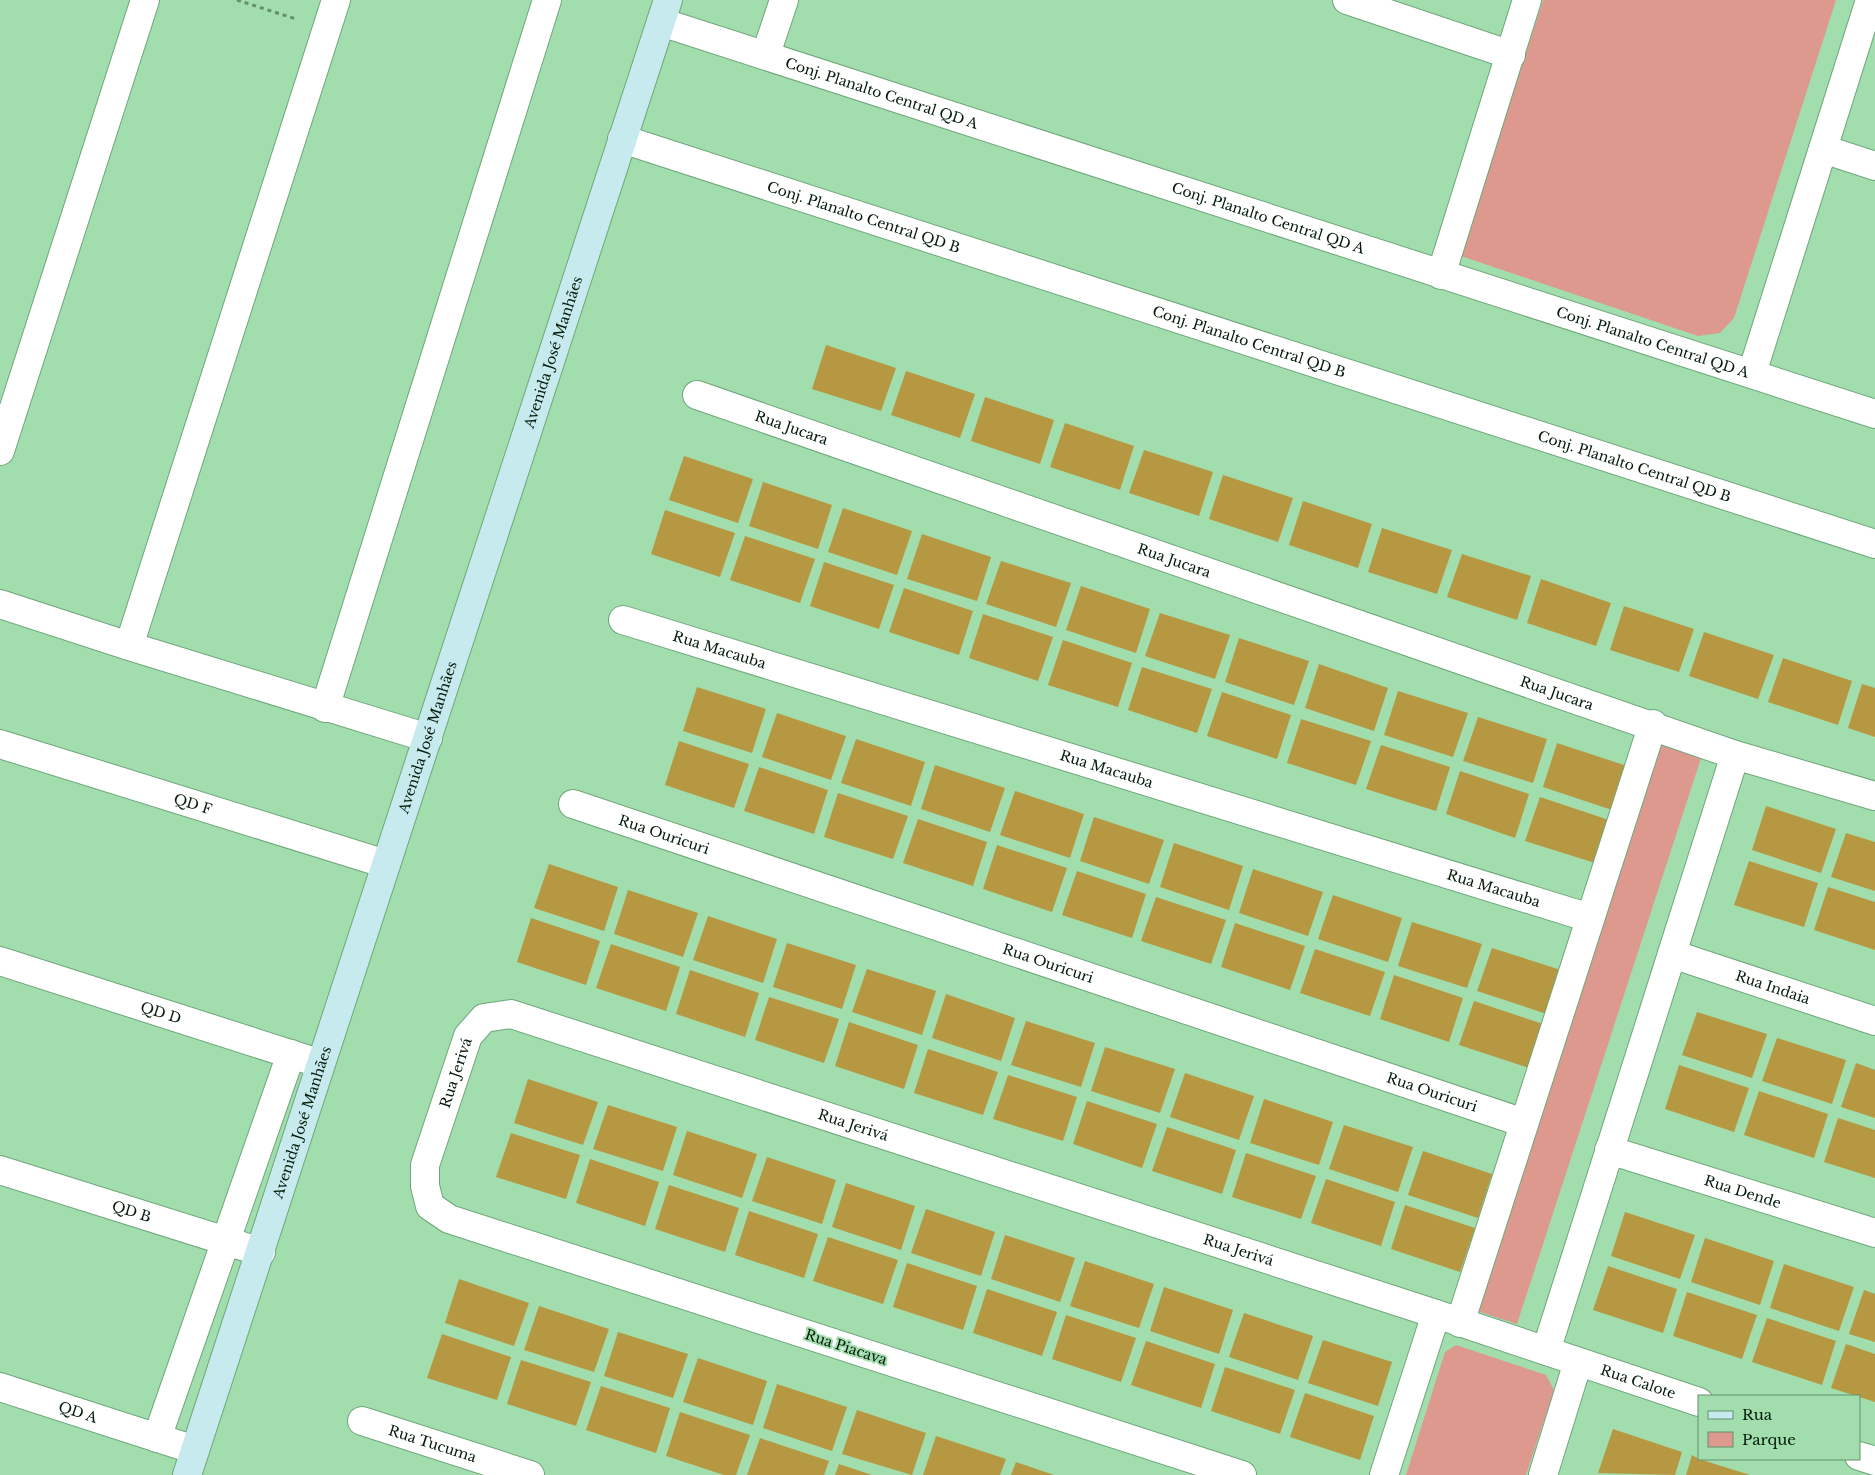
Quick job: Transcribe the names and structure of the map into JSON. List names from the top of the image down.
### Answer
{
  "streets": {
    "street": [
      "Conj. Planalto Central QD A",
      "Conj. Planalto Central QD B",
      "Avenida José Manhães",
      "Rua Jucara",
      "Rua Macauba",
      "QD F",
      "Rua Ouricuri",
      "Rua Indaia",
      "QD D",
      "Rua Jerivá",
      "Rua Dende",
      "QD B",
      "Rua Piacava",
      "Rua Calote",
      "QD A",
      "Rua Tucuma"
    ]
  },
  "crossings": [
    ["Conj. Planalto Central QD A", "Avenida José Manhães"],
    ["Conj. Planalto Central QD B", "Avenida José Manhães"],
    ["Avenida José Manhães", "QD F"],
    ["Avenida José Manhães", "QD D"],
    ["Avenida José Manhães", "QD B"],
    ["Avenida José Manhães", "QD A"],
    ["Rua Jerivá", "Rua Piacava"],
    ["Rua Jerivá", "Rua Calote"]
  ],
  "legend": ["Rua", "Parque"]
}
